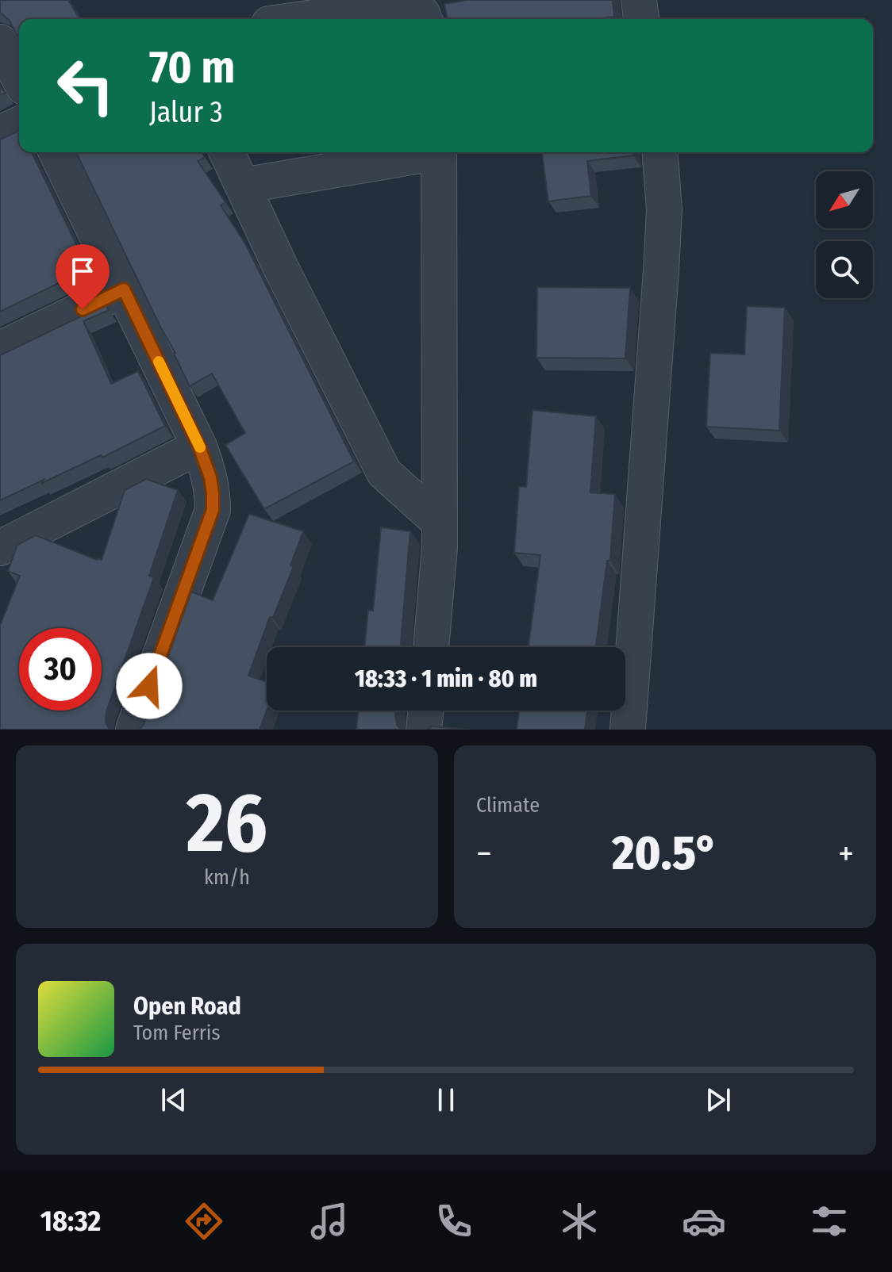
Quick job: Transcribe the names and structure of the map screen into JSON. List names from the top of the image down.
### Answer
{
  "north": "bottom left",
  "page": {
    "turn": ["70 m", "Jalur 3"],
    "limit": "30",
    "trip": "18:33 · 1 min · 80 m",
    "tile": [
      ["26", "km/h"],
      "Climate"
    ],
    "heat": ["−", "20.5°", "+"],
    "song": ["Open Road", "Tom Ferris"],
    "tabs": "18:32"
  }
}
